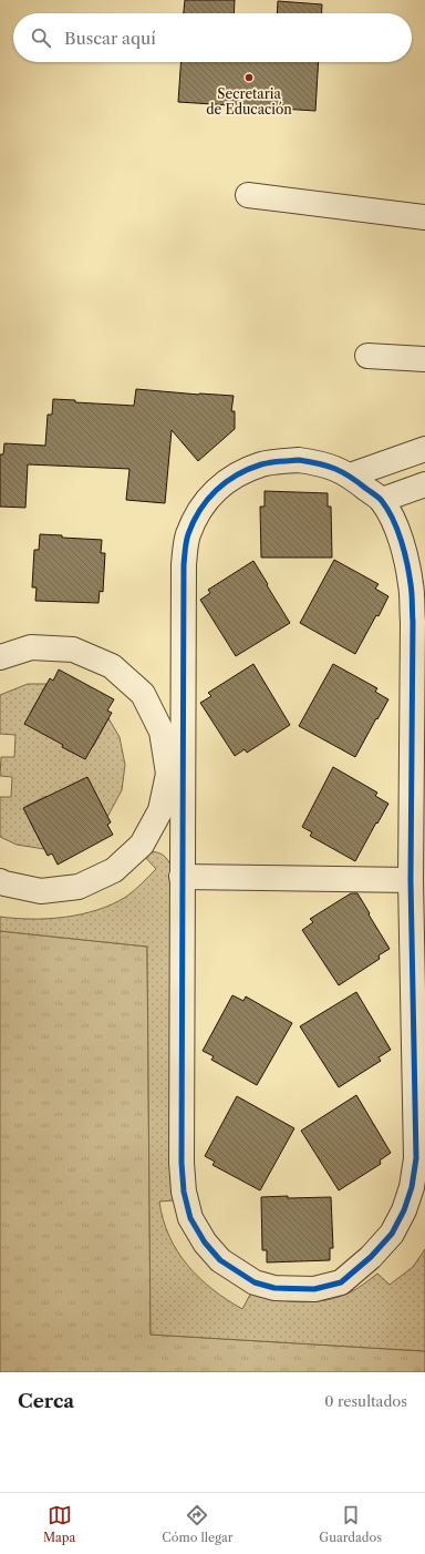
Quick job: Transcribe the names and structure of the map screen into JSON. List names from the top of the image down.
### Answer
{
  "places": ["Secretaria de Educación"],
  "page": {
    "search": "Buscar aquí",
    "heading": ["Cerca", "0 resultados"],
    "nav": ["Mapa", "Cómo llegar", "Guardados"]
  }
}
